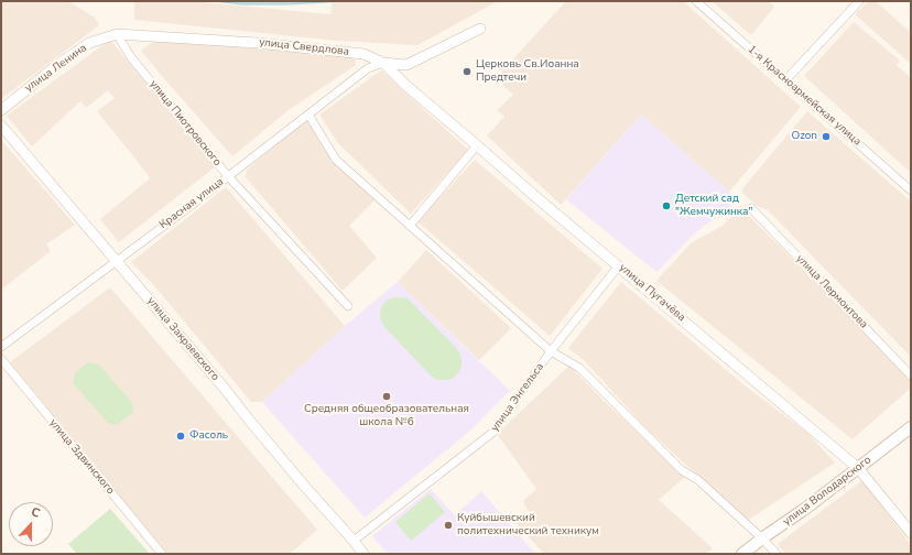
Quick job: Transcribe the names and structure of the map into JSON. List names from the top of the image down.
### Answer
{
  "streets": {
    "main road": ["улица Володарского"],
    "street": [
      "улица Свердлова",
      "улица Ленина",
      "1-я Красноармейская улица",
      "улица Пиотровского",
      "Красная улица",
      "улица Лермонтова",
      "улица Пугачёва",
      "улица Закраевского",
      "улица Энгельса",
      "улица Здвинского"
    ]
  },
  "crossings": [
    ["улица Свердлова", "улица Ленина"],
    ["улица Свердлова", "улица Пиотровского"],
    ["улица Свердлова", "Красная улица"],
    ["улица Свердлова", "улица Пугачёва"],
    ["улица Ленина", "улица Пиотровского"],
    ["улица Пиотровского", "Красная улица"],
    ["Красная улица", "улица Пугачёва"],
    ["Красная улица", "улица Закраевского"],
    ["улица Пугачёва", "улица Энгельса"],
    ["улица Пугачёва", "улица Володарского"],
    ["улица Закраевского", "улица Энгельса"]
  ],
  "places": [
    "Церковь Св.Иоанна Предтечи",
    "Ozon",
    "Детский сад \"Жемчужинка\"",
    "Средняя общеобразовательная школа №6",
    "Фасоль",
    "Куйбышевский политехнический техникум"
  ],
  "north": "top"
}
